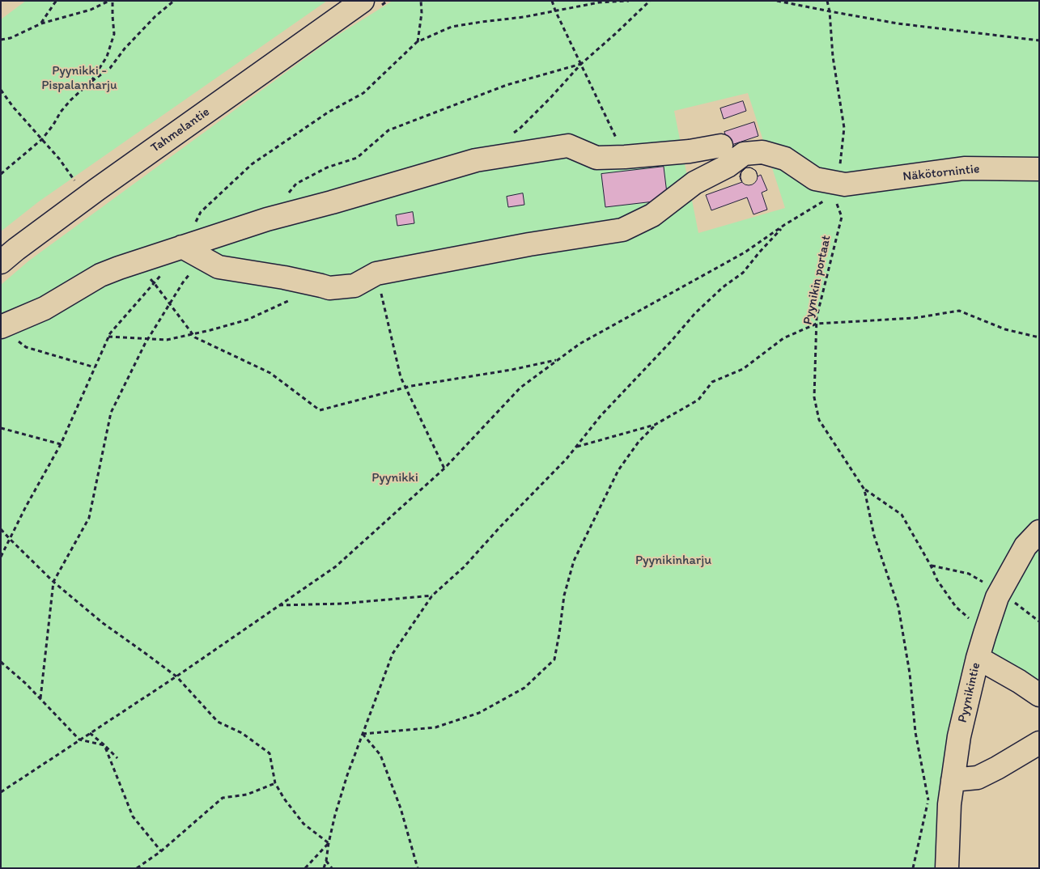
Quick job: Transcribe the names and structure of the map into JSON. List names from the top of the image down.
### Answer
{
  "streets": {
    "street": ["Tahmelantie", "Näkötornintie", "Pyynikintie"],
    "path": ["Pyynikin portaat"]
  },
  "parks": ["Pyynikki - Pispalanharju", "Pyynikki", "Pyynikinharju"]
}
